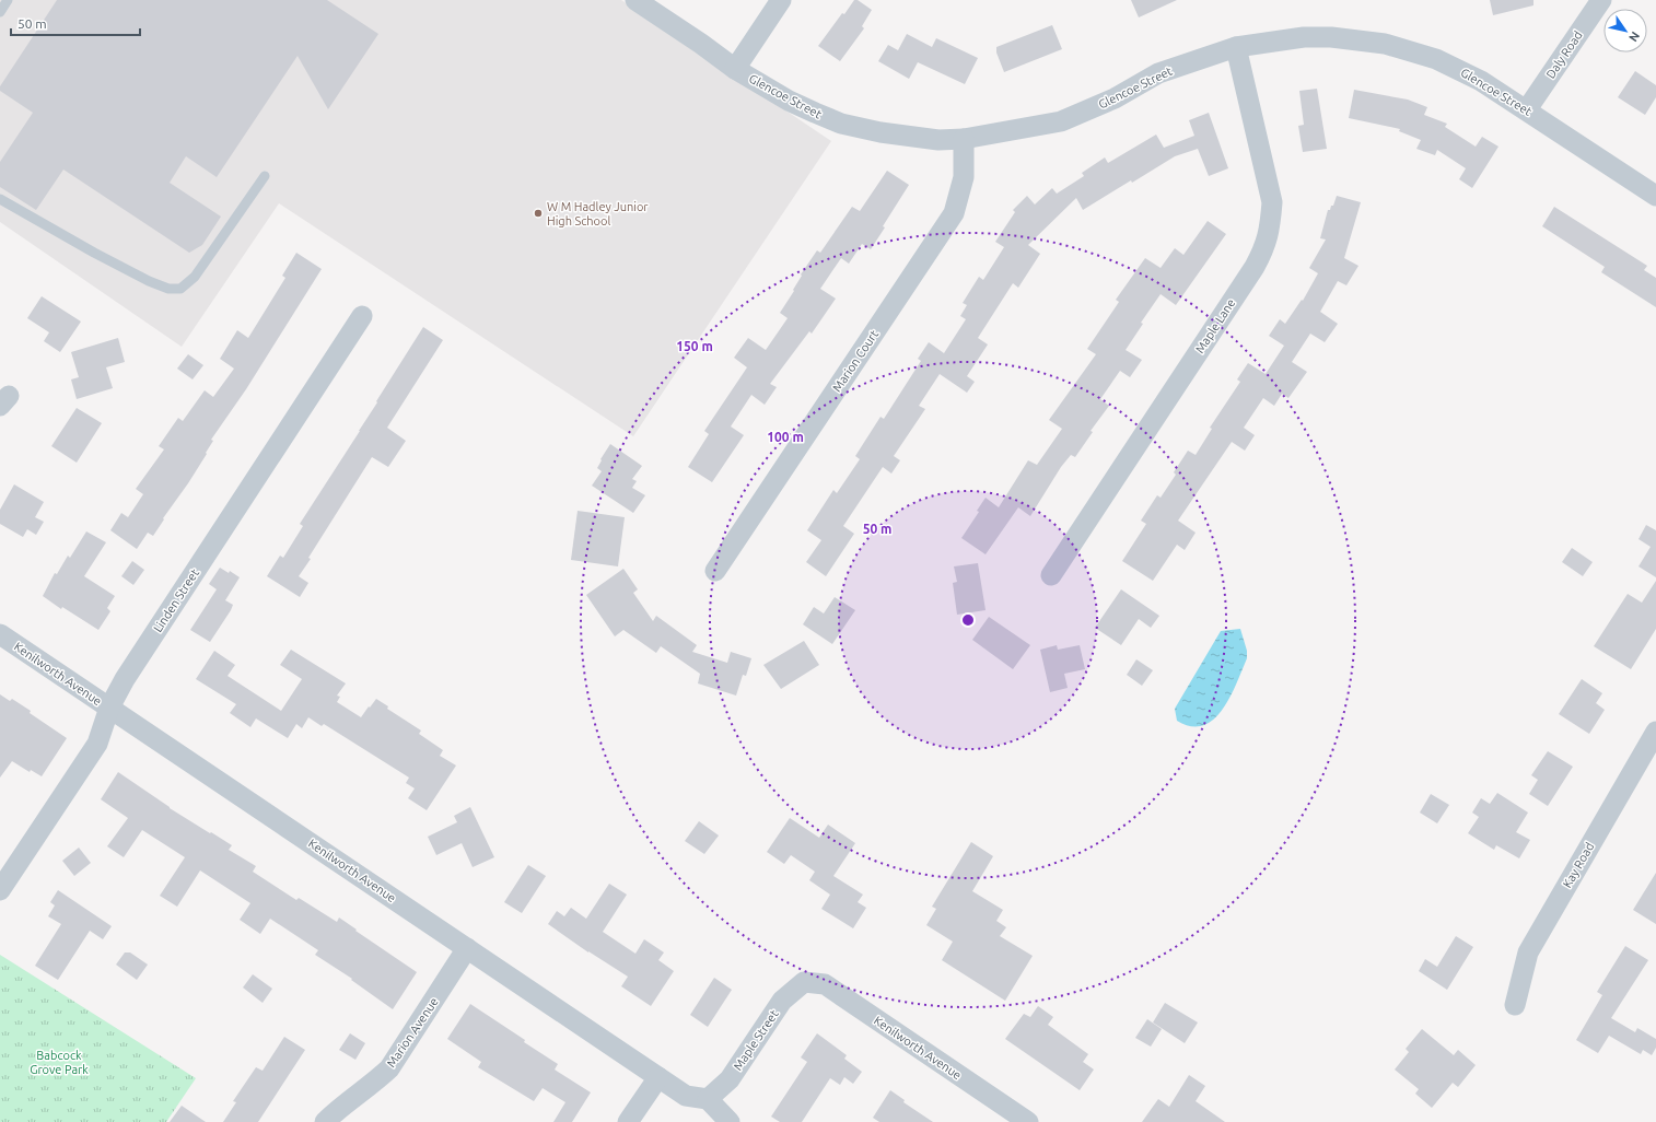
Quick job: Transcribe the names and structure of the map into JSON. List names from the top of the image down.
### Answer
{
  "streets": {
    "street": [
      "Daly Road",
      "Glencoe Street",
      "Maple Lane",
      "Marion Court",
      "Linden Street",
      "Kenilworth Avenue",
      "Kay Road",
      "Marion Avenue",
      "Maple Street"
    ]
  },
  "crossings": [
    ["Daly Road", "Glencoe Street"],
    ["Glencoe Street", "Maple Lane"],
    ["Glencoe Street", "Marion Court"],
    ["Linden Street", "Kenilworth Avenue"],
    ["Kenilworth Avenue", "Marion Avenue"],
    ["Kenilworth Avenue", "Maple Street"]
  ],
  "parks": ["Babcock Grove Park"],
  "places": ["W M Hadley Junior High School"],
  "scale_bar": "50 m",
  "north": "bottom right",
  "rings": ["150 m", "100 m", "50 m"]
}
